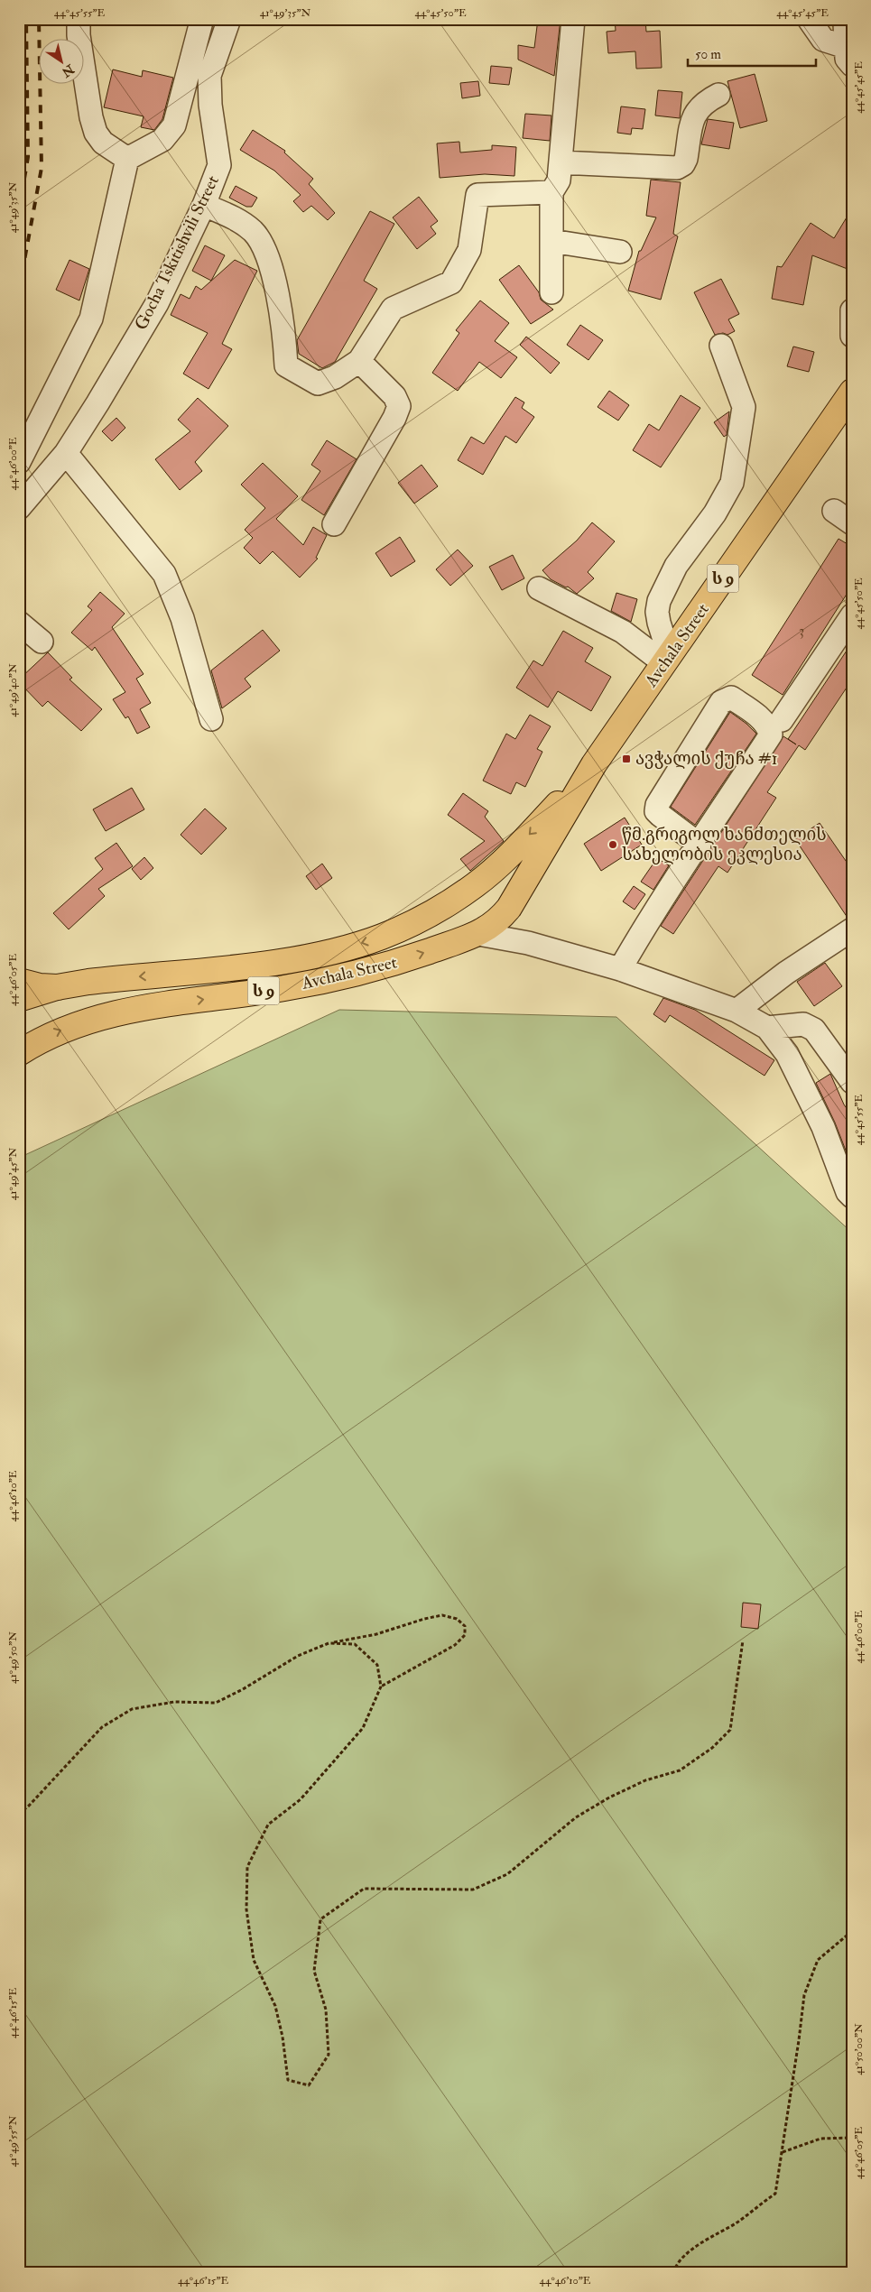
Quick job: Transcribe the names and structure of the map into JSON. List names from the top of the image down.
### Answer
{
  "streets": {
    "main road": ["ს 9", "Avchala Street"],
    "street": ["Gocha Tskitishvili Street"]
  },
  "places": {
    "transit": ["ავჭალის ქუჩა #1"],
    "other": ["წმ.გრიგოლ ხანძთელის სახელობის ეკლესია"]
  },
  "house_numbers": ["3"],
  "scale_bar": "50 m",
  "north": "bottom right",
  "coordinates": [
    "44°45'55\"E",
    "41°49'35\"N",
    "44°45'50\"E",
    "44°45'45\"E",
    "44°46'00\"E",
    "41°49'40\"N",
    "44°46'05\"E",
    "41°49'45\"N",
    "44°46'10\"E",
    "41°49'50\"N",
    "44°46'15\"E",
    "41°50'00\"N",
    "41°49'55\"N"
  ]
}
